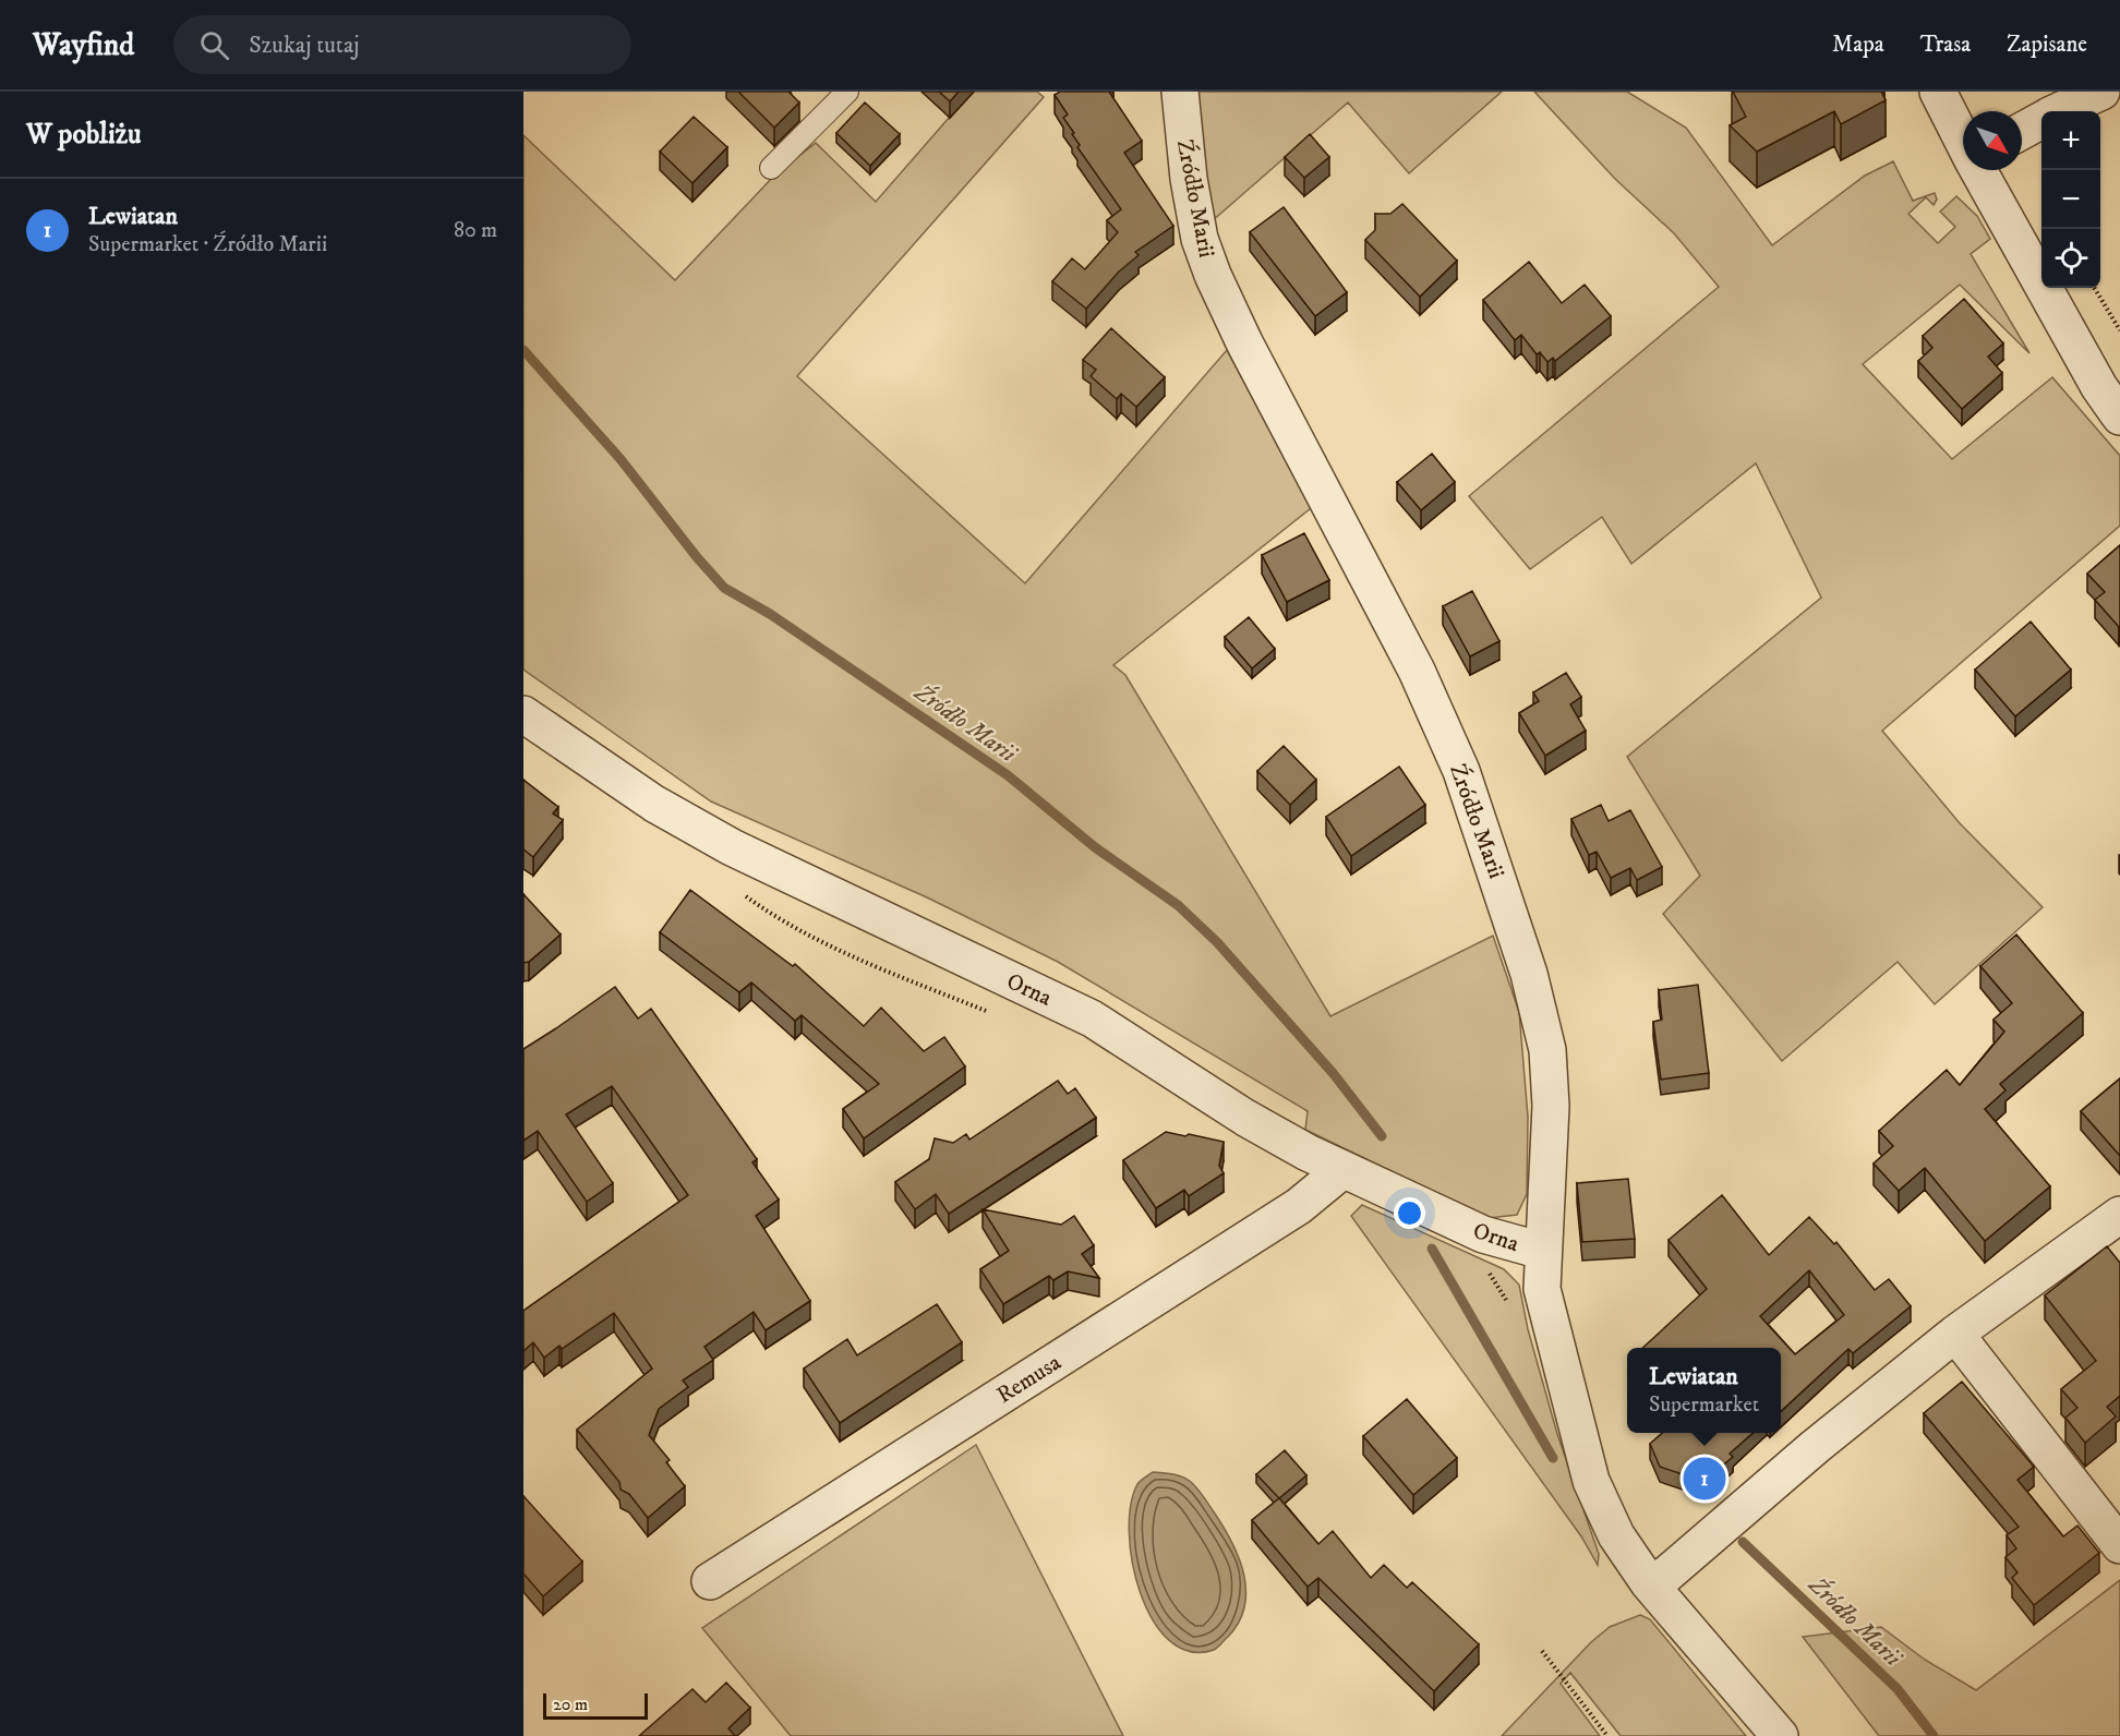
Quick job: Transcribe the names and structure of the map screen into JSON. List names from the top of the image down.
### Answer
{
  "streets": {
    "street": ["Źródło Marii", "Orna", "Remusa"]
  },
  "crossings": [
    ["Źródło Marii", "Orna"],
    ["Orna", "Remusa"]
  ],
  "water": ["Źródło Marii"],
  "scale_bar": "20 m",
  "north": "bottom right",
  "page": {
    "header": "Wayfind",
    "search": "Szukaj tutaj",
    "nav": ["Mapa", "Trasa", "Zapisane"],
    "heading": "W pobliżu",
    "map_buttons": ["+", "−"],
    "list": [
      {
        "mark": "1",
        "name": "Lewiatan",
        "note": "Supermarket · Źródło Marii",
        "value": "80 m"
      }
    ],
    "popup": ["Lewiatan", "Supermarket"],
    "pins": "1",
    "scale": "20 m"
  }
}
